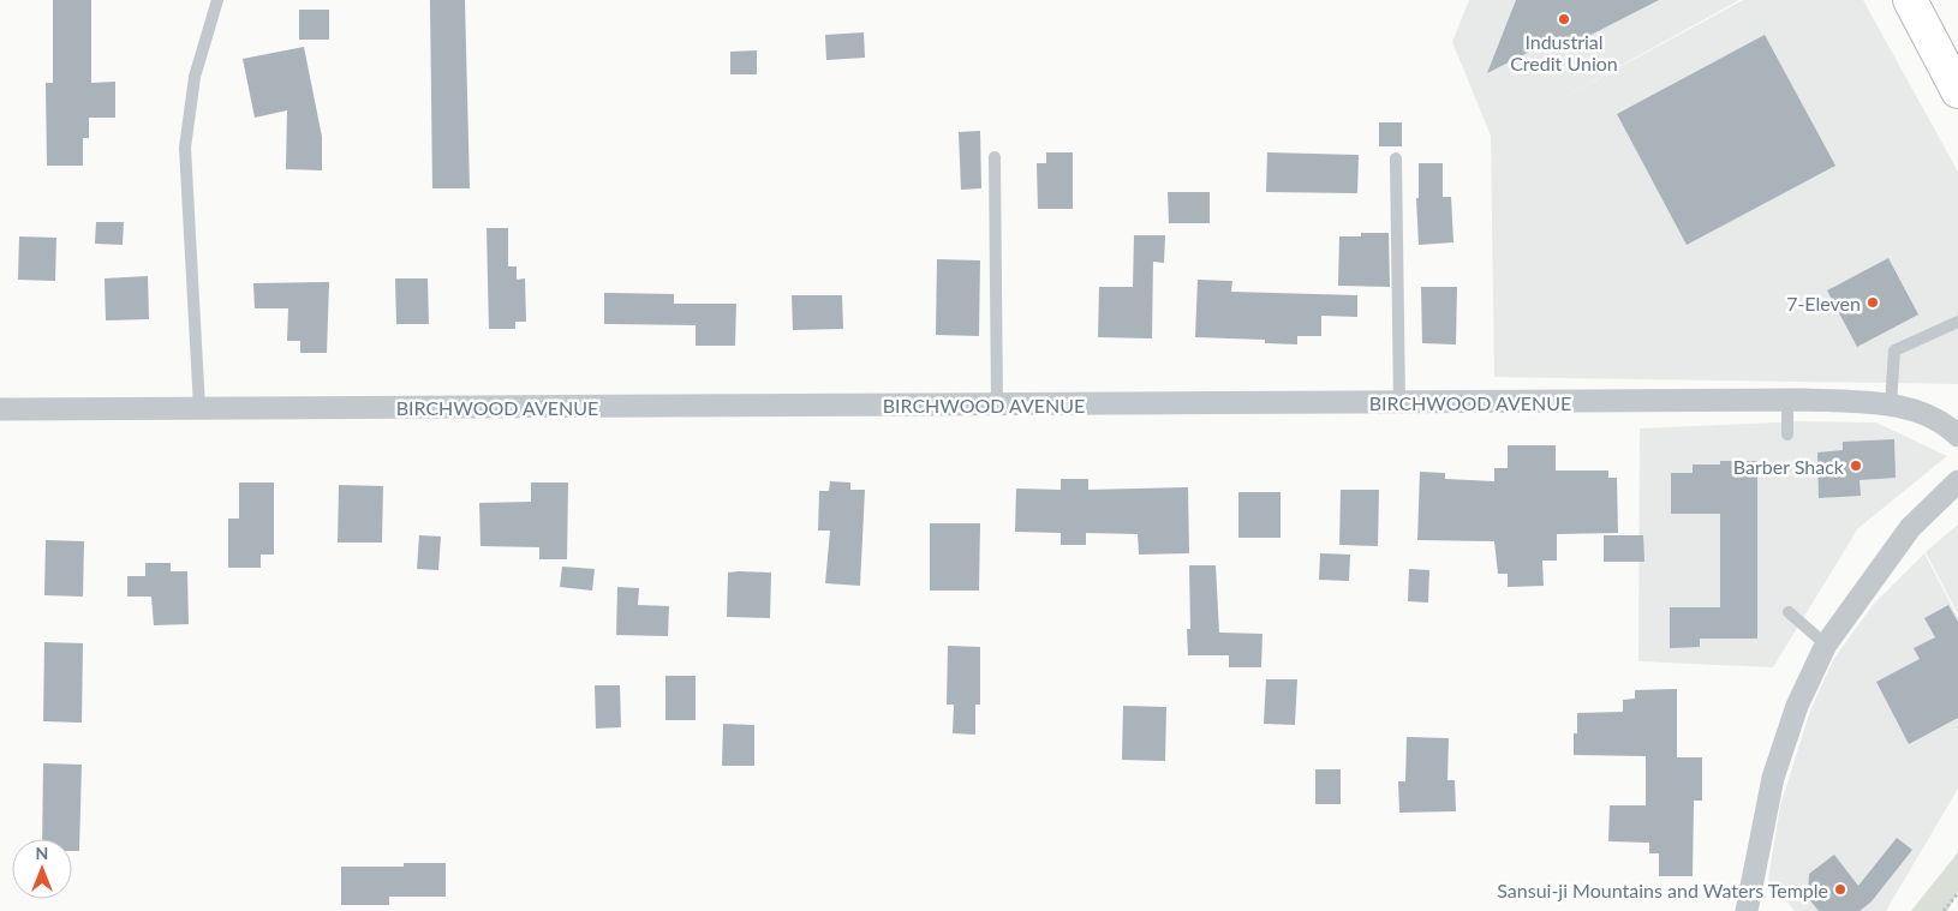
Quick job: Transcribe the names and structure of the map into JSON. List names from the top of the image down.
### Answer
{
  "streets": {
    "street": ["BIRCHWOOD AVENUE"]
  },
  "places": [
    "Industrial Credit Union",
    "7-Eleven",
    "Barber Shack",
    "Sansui-ji Mountains and Waters Temple"
  ],
  "north": "top"
}
